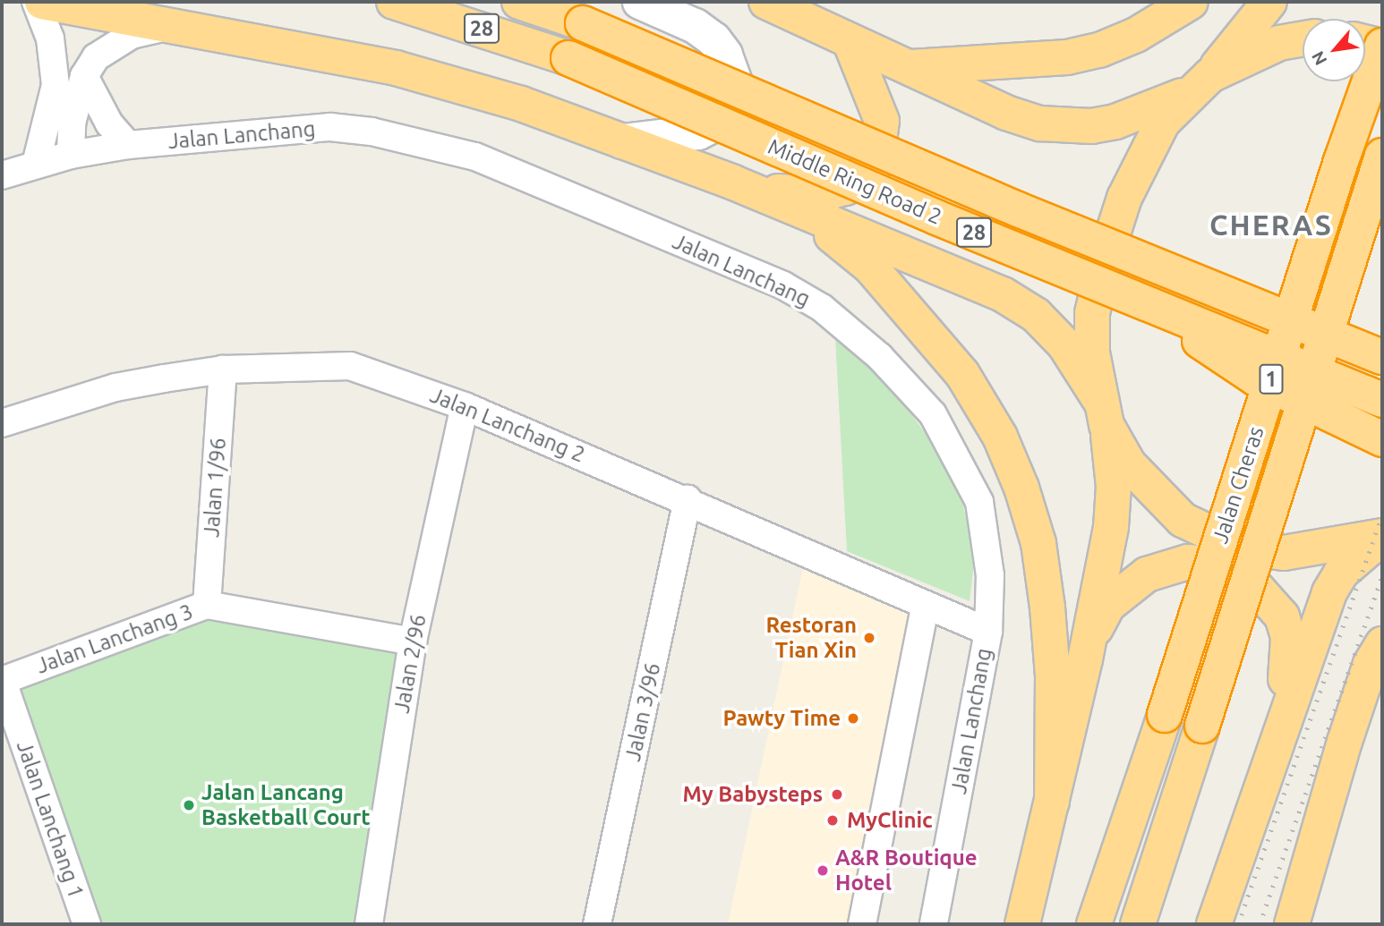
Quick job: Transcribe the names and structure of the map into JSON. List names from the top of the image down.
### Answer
{
  "streets": {
    "highway": [
      "28",
      "Middle Ring Road 2",
      "1",
      "Jalan Cheras"
    ],
    "street": [
      "Jalan Lanchang",
      "Jalan Lanchang 2",
      "Jalan 1/96",
      "Jalan Lanchang 3",
      "Jalan 2/96",
      "Jalan 3/96",
      "Jalan Lanchang 1"
    ]
  },
  "crossings": [
    ["Jalan Lanchang", "Jalan Lanchang 2"],
    ["Jalan Lanchang 2", "Jalan 1/96"],
    ["Jalan Lanchang 2", "Jalan 2/96"],
    ["Jalan Lanchang 2", "Jalan 3/96"],
    ["Jalan 1/96", "Jalan Lanchang 3"],
    ["Jalan Lanchang 3", "Jalan 2/96"],
    ["Jalan Lanchang 3", "Jalan Lanchang 1"]
  ],
  "districts": ["CHERAS"],
  "places": [
    "Restoran Tian Xin",
    "Pawty Time",
    "My Babysteps",
    "Jalan Lancang Basketball Court",
    "MyClinic",
    "A&R Boutique Hotel"
  ],
  "north": "bottom left"
}
